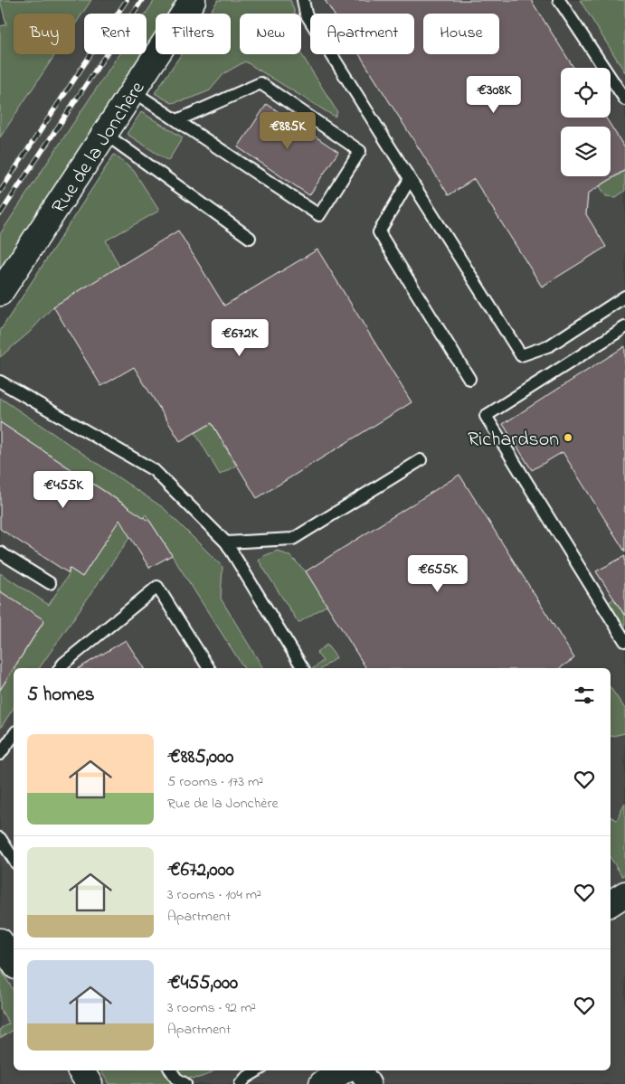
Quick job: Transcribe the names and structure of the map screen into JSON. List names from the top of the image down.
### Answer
{
  "streets": {
    "street": ["Rue de la Jonchère"]
  },
  "places": ["Richardson"],
  "page": {
    "chip": [
      "Buy",
      "Rent",
      "Filters",
      "New",
      "Apartment",
      "House"
    ],
    "price": [
      "€308K",
      "€885K",
      "€672K",
      "€455K",
      "€655K"
    ],
    "heading": "5 homes",
    "list": [
      {
        "name": "€885,000",
        "note": "5 rooms · 173 m² · Rue de la Jonchère"
      },
      {
        "name": "€672,000",
        "note": "3 rooms · 104 m² · Apartment"
      },
      {
        "name": "€455,000",
        "note": "3 rooms · 92 m² · Apartment"
      }
    ]
  }
}
